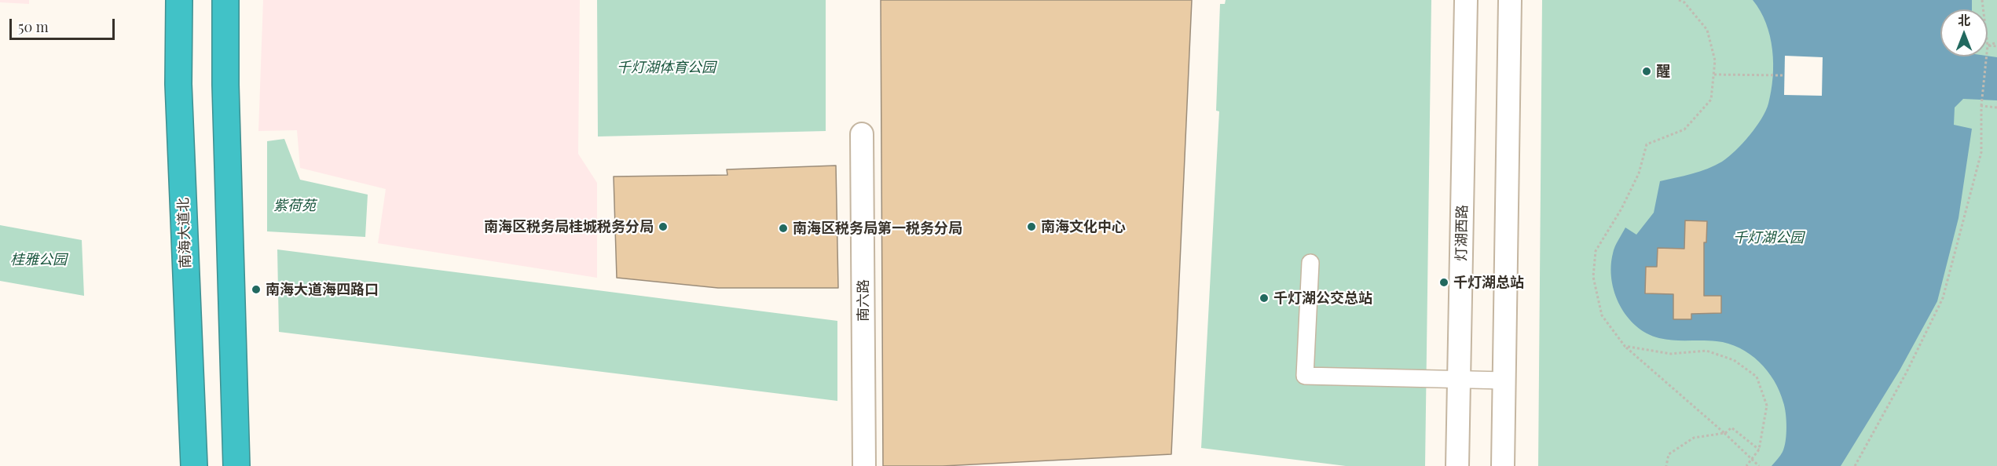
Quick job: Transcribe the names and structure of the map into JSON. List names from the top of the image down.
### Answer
{
  "streets": {
    "highway": ["南海大道北"],
    "main road": ["灯湖西路", "南六路"]
  },
  "parks": [
    "千灯湖体育公园",
    "紫荷苑",
    "千灯湖公园",
    "桂雅公园"
  ],
  "places": [
    "醒",
    "南海区税务局桂城税务分局",
    "南海文化中心",
    "南海区税务局第一税务分局",
    "千灯湖总站",
    "南海大道海四路口",
    "千灯湖公交总站"
  ],
  "scale_bar": "50 m",
  "north": "top"
}
